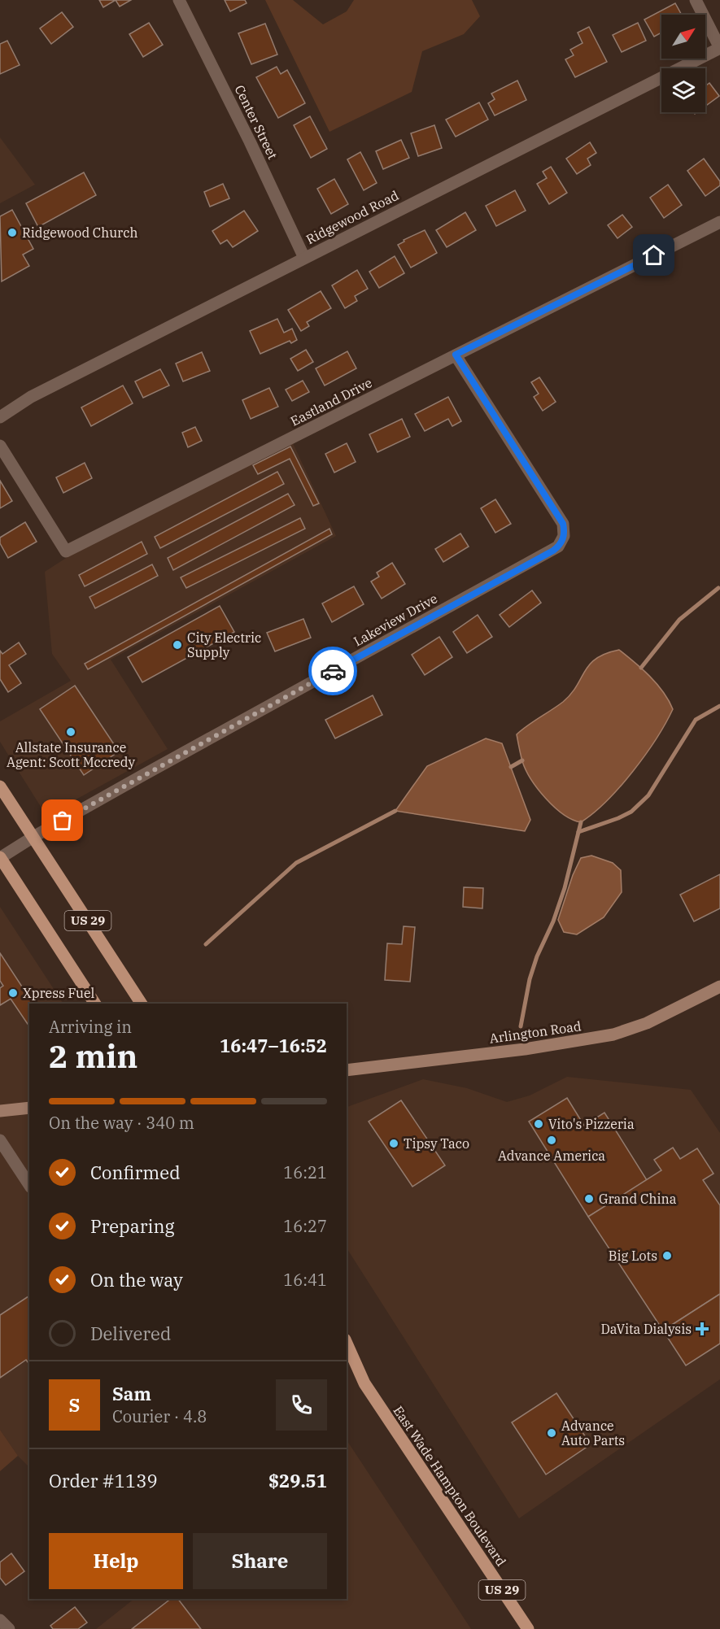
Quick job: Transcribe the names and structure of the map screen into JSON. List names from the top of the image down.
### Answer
{
  "streets": {
    "main road": ["US 29", "Arlington Road", "East Wade Hampton Boulevard"],
    "street": [
      "Center Street",
      "Ridgewood Road",
      "Eastland Drive",
      "Lakeview Drive"
    ]
  },
  "crossings": [
    ["Center Street", "Ridgewood Road"],
    ["Eastland Drive", "Lakeview Drive"],
    ["Lakeview Drive", "US 29"]
  ],
  "places": {
    "other": [
      "Ridgewood Church",
      "City Electric Supply",
      "Allstate Insurance Agent: Scott Mccredy",
      "Xpress Fuel",
      "Vito's Pizzeria",
      "Advance America",
      "Tipsy Taco",
      "Grand China",
      "Big Lots",
      "Advance Auto Parts"
    ],
    "health": ["DaVita Dialysis"]
  },
  "north": "top right",
  "page": {
    "heading": ["2 min", "Arriving in", "16:47–16:52"],
    "panel": [
      "Sam",
      "Courier · 4.8",
      "Order #1139",
      "$29.51"
    ],
    "bar": "On the way · 340 m",
    "list": [
      ["Confirmed", "16:21"],
      ["Preparing", "16:27"],
      ["On the way", "16:41"],
      "Delivered"
    ],
    "round": "S",
    "buttons": ["Help", "Share"]
  }
}
